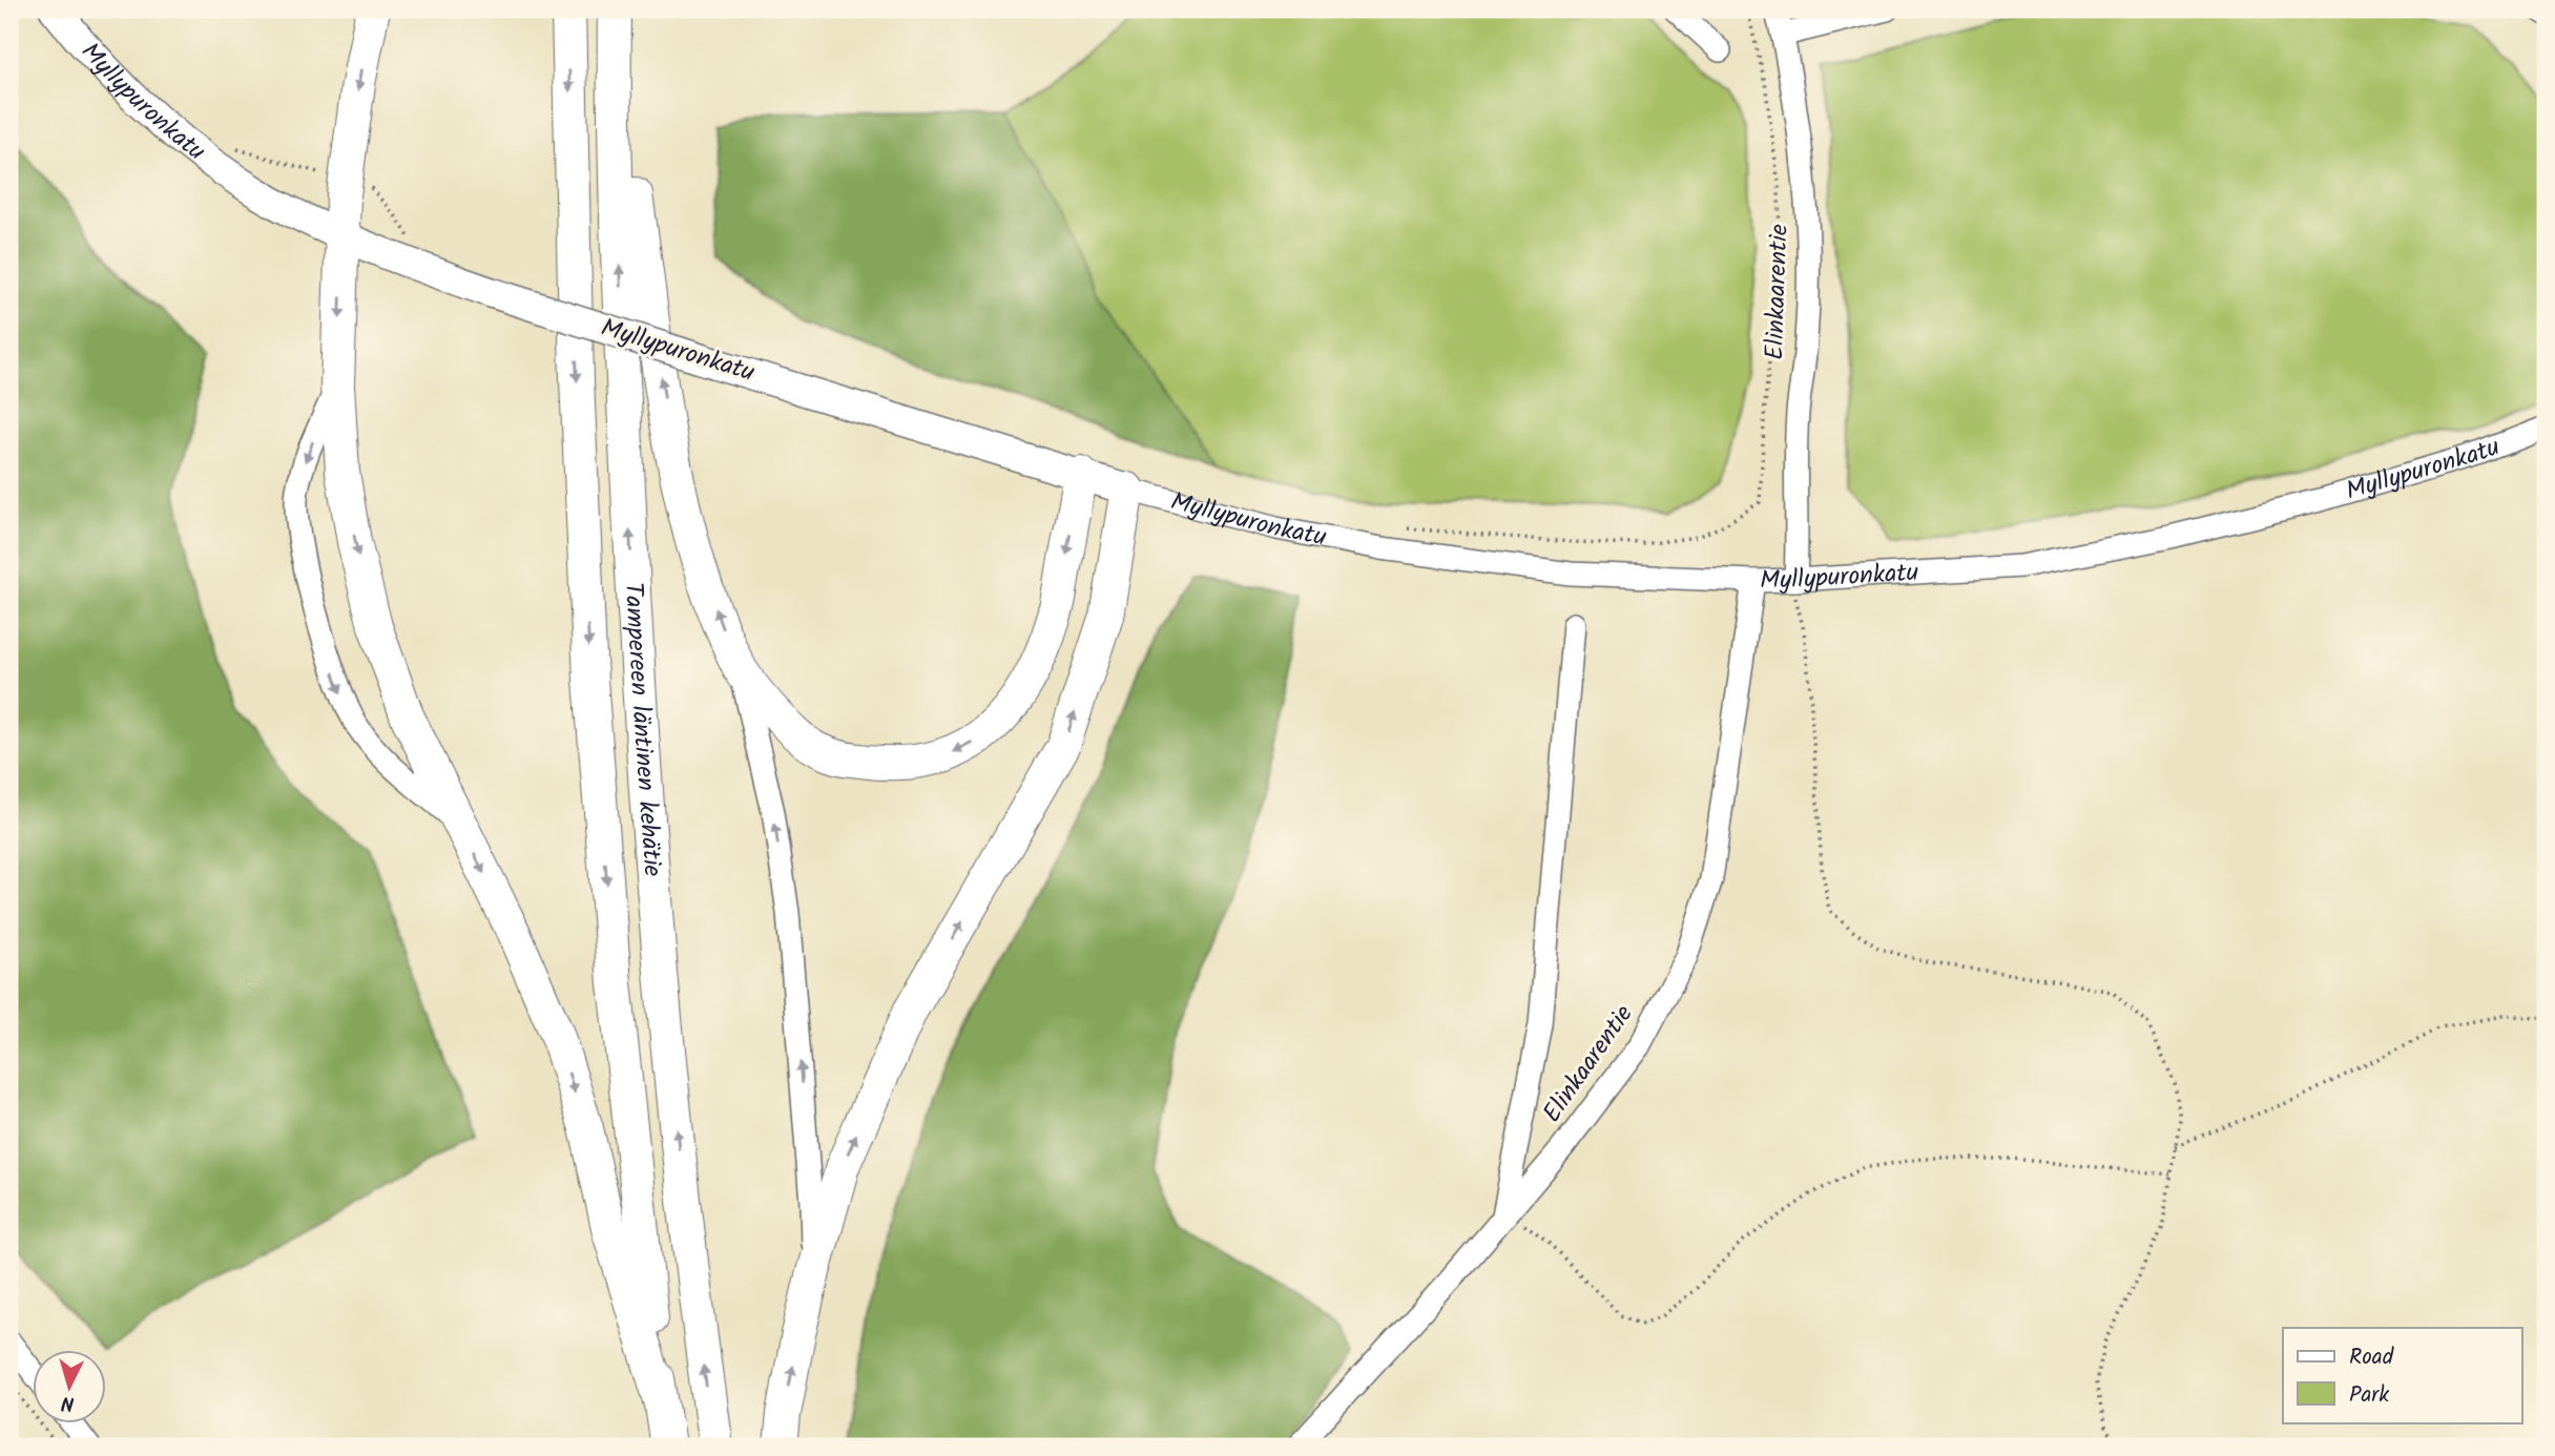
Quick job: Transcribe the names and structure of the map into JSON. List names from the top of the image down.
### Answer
{
  "streets": {
    "highway": ["Tampereen läntinen kehätie"],
    "main road": ["Myllypuronkatu"],
    "street": ["Elinkaarentie"]
  },
  "crossings": [
    ["Myllypuronkatu", "Elinkaarentie"]
  ],
  "legend": ["Road", "Park"],
  "north": "bottom"
}
